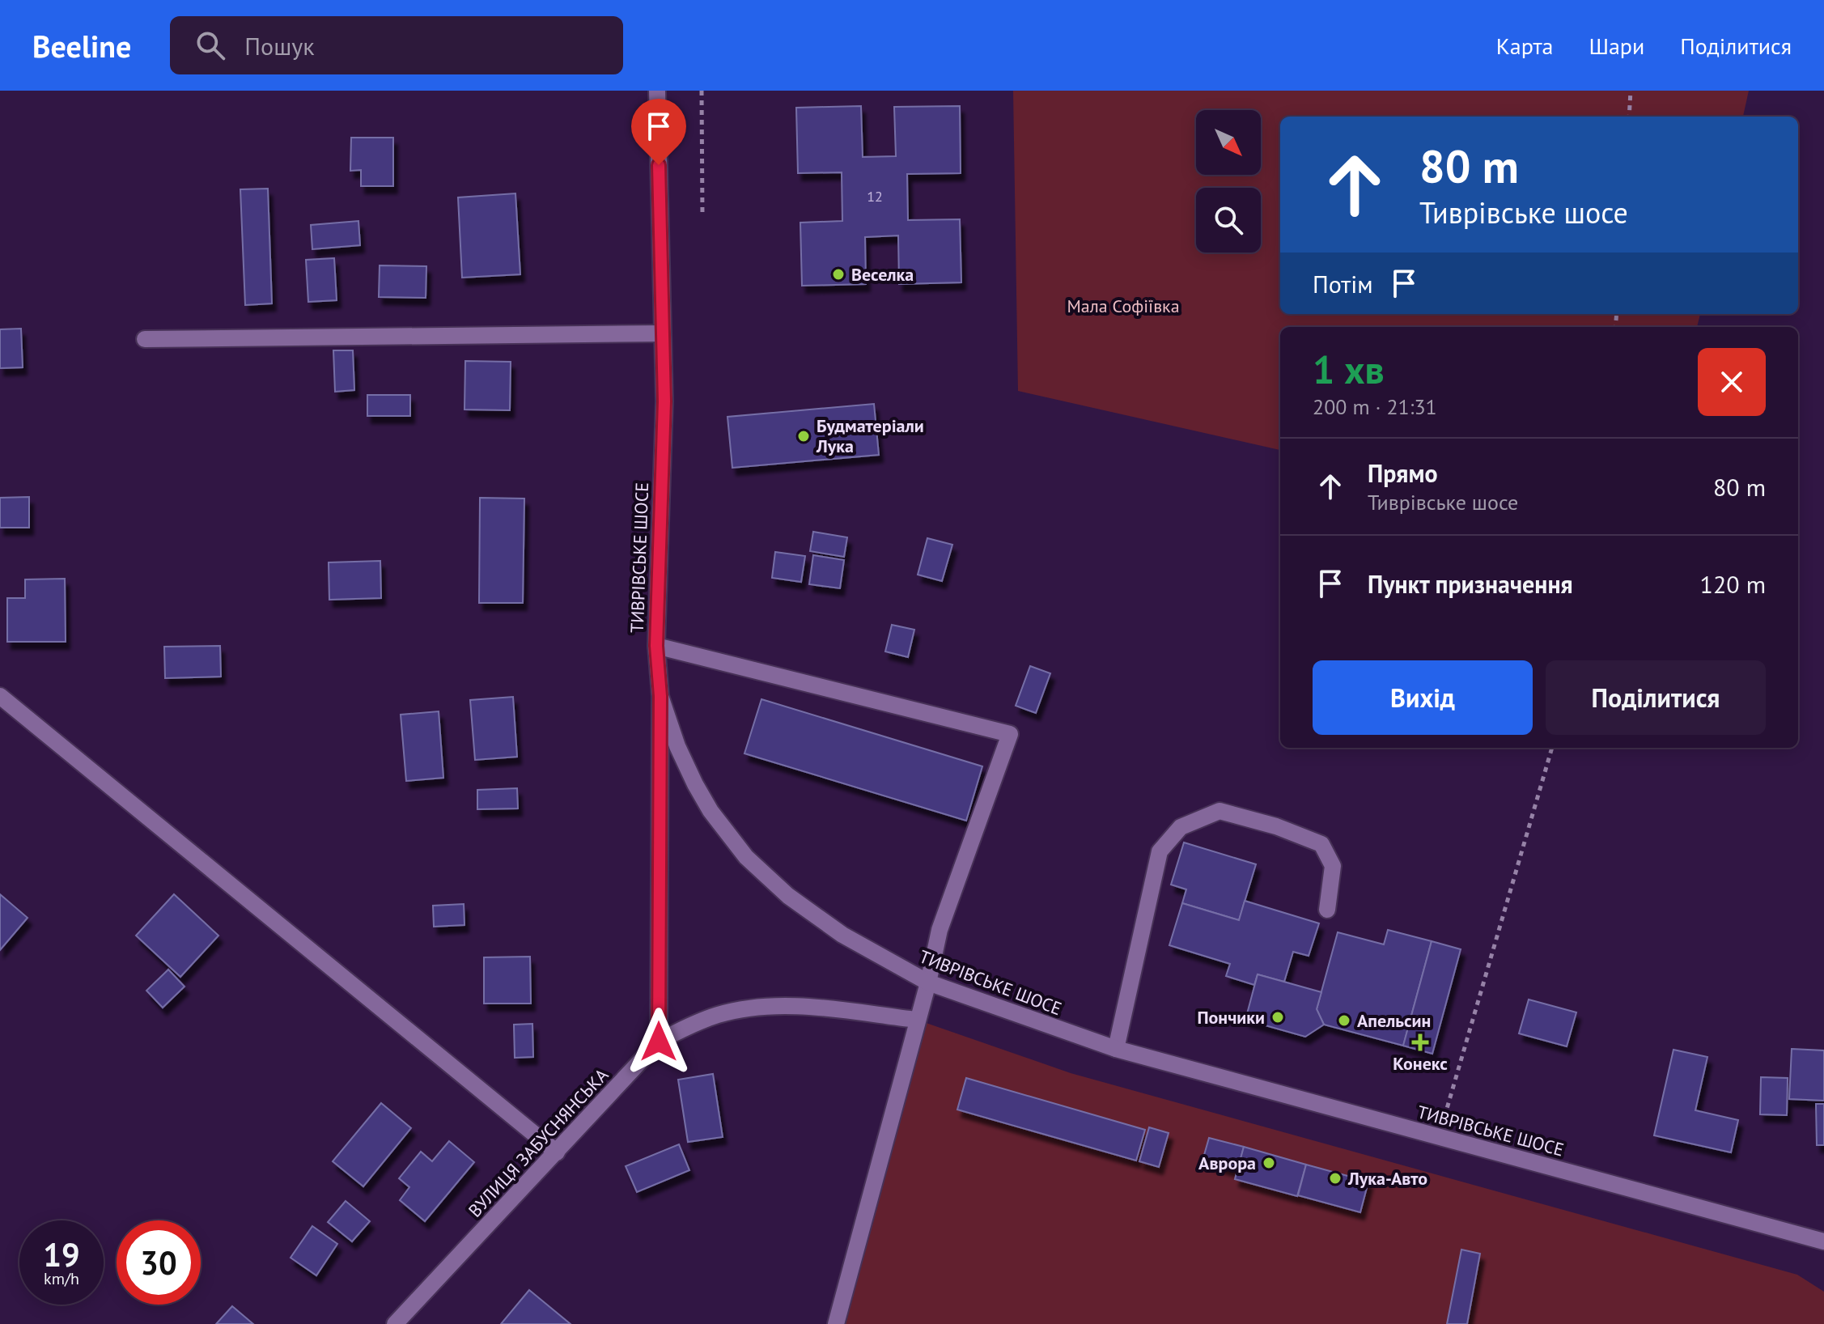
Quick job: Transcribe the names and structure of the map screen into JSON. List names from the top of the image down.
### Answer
{
  "streets": {
    "street": ["ТИВРІВСЬКЕ ШОСЕ", "ВУЛИЦЯ ЗАБУСНЯНСЬКА"]
  },
  "parks": ["Мала Софіївка"],
  "places": {
    "other": [
      "Веселка",
      "Будматеріали Лука",
      "Пончики",
      "Апельсин",
      "Аврора",
      "Лука-Авто"
    ],
    "health": ["Конекс"]
  },
  "house_numbers": ["12"],
  "north": "bottom right",
  "page": {
    "header": "Beeline",
    "search": "Пошук",
    "nav": ["Карта", "Шари", "Поділитися"],
    "turn": ["80 m", "Тиврівське шосе"],
    "then": "Потім",
    "heading": ["1 хв", "200 m · 21:31"],
    "list": [
      {
        "name": "Прямо",
        "note": "Тиврівське шосе",
        "value": "80 m"
      },
      {
        "name": "Пункт призначення",
        "value": "120 m"
      }
    ],
    "buttons": ["Вихід", "Поділитися"],
    "speed": "19 km/h",
    "limit": "30"
  }
}
